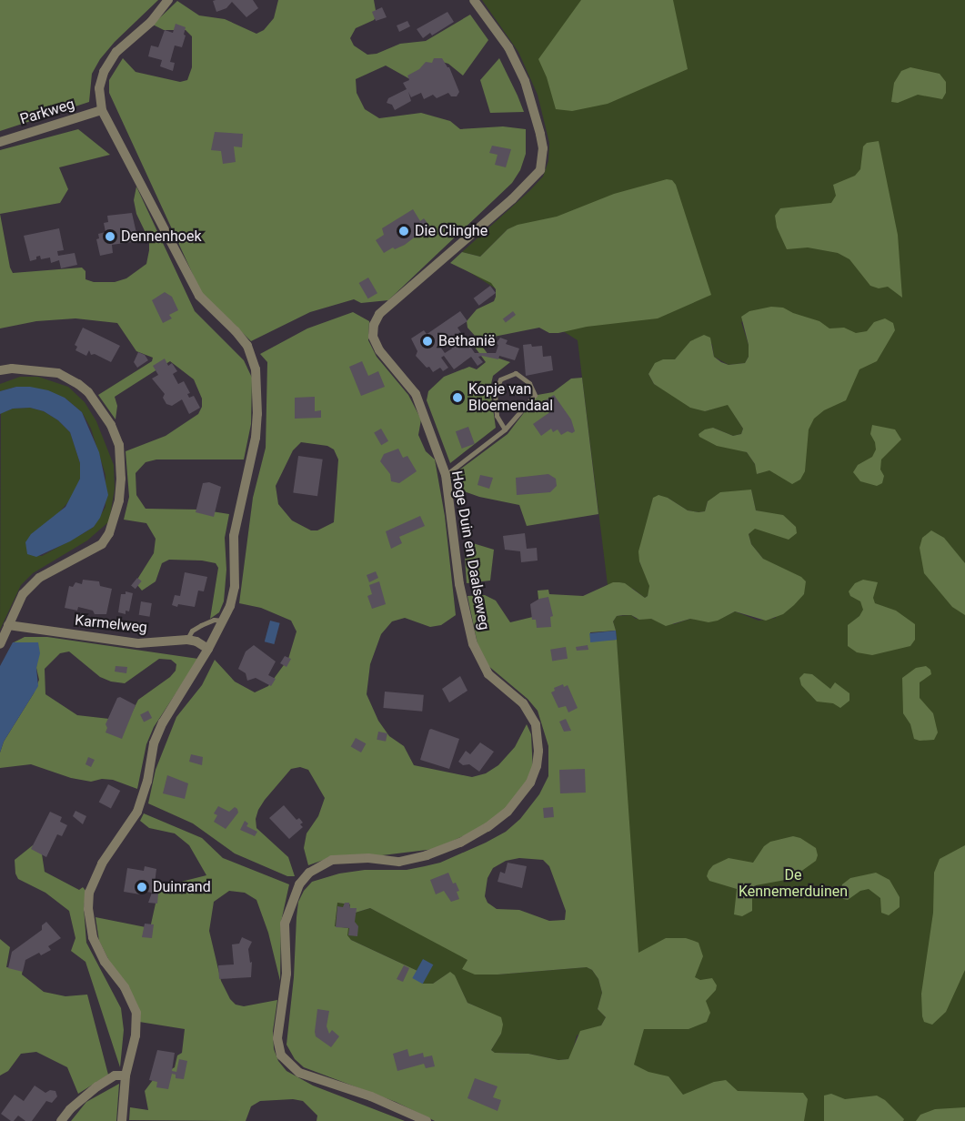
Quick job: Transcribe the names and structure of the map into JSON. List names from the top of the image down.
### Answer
{
  "streets": {
    "street": ["Parkweg", "Hoge Duin en Daalseweg", "Karmelweg"]
  },
  "parks": ["De Kennemerduinen"],
  "places": [
    "Die Clinghe",
    "Dennenhoek",
    "Bethanië",
    "Kopje van Bloemendaal",
    "Duinrand"
  ]
}
